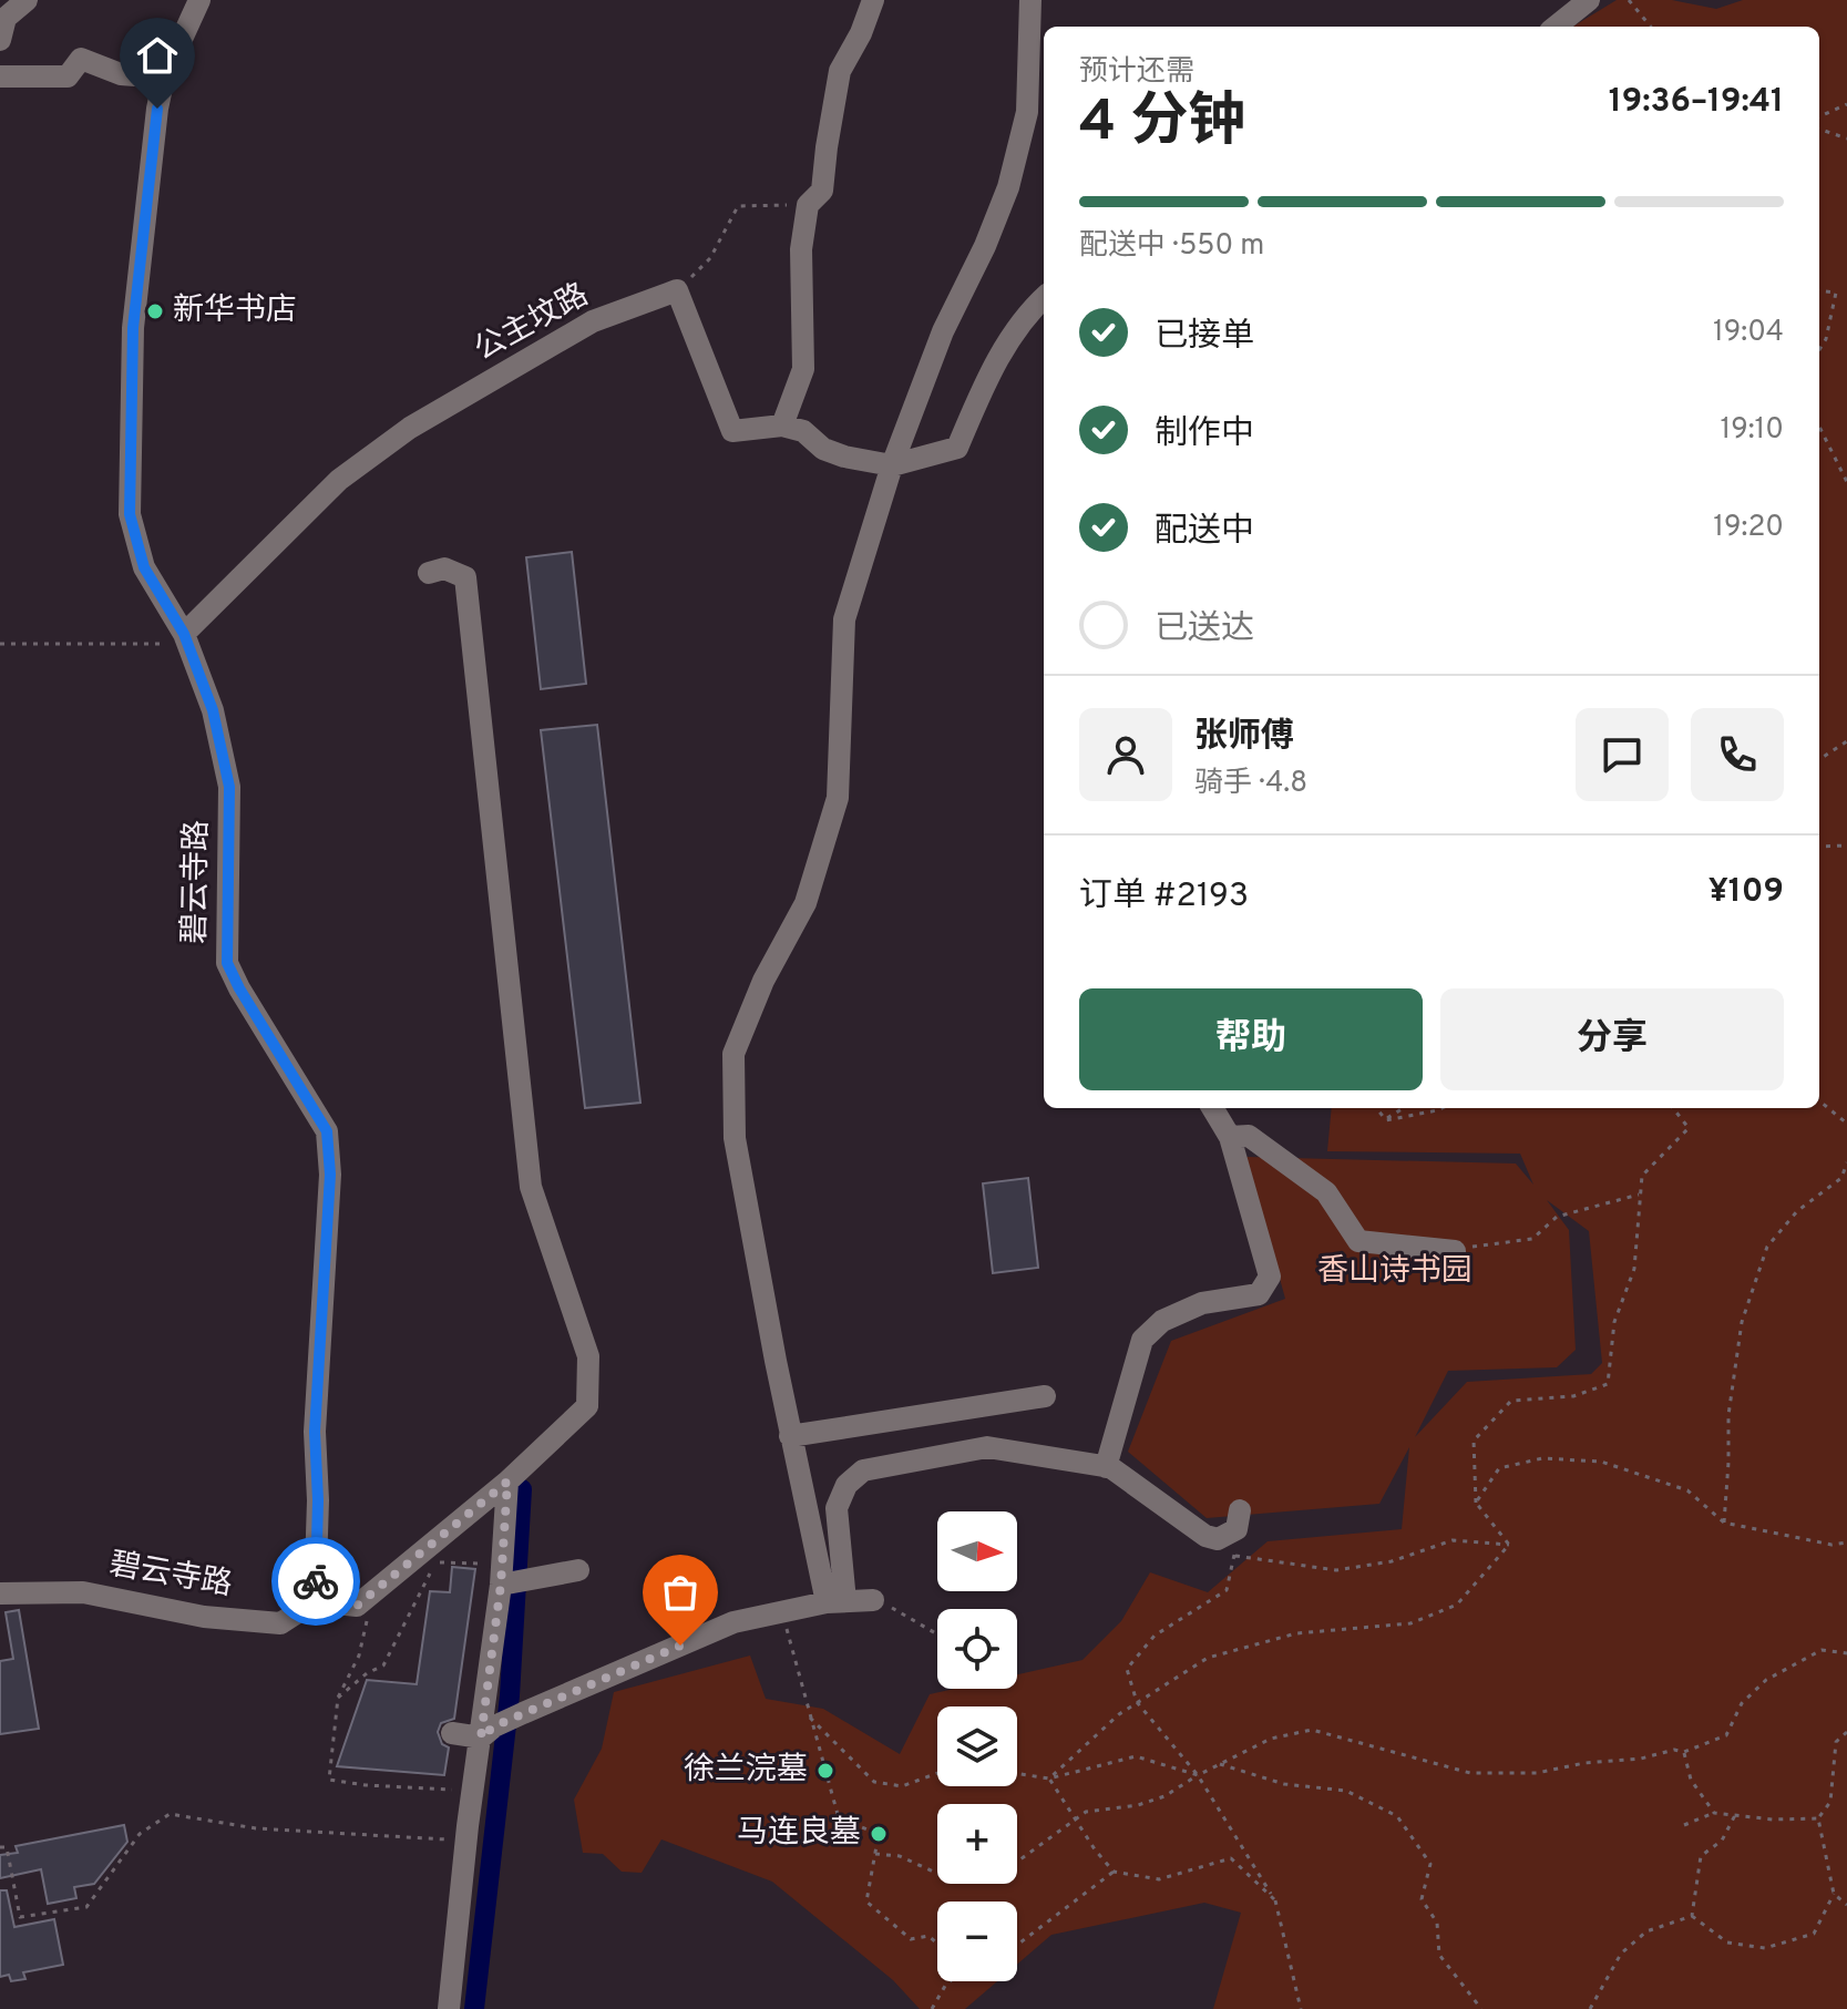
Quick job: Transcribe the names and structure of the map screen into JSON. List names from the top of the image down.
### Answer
{
  "streets": {
    "street": ["公主坟路", "碧云寺路"]
  },
  "crossings": [
    ["公主坟路", "碧云寺路"]
  ],
  "parks": ["香山诗书园"],
  "places": ["新华书店", "徐兰浣墓", "马连良墓"],
  "north": "right",
  "page": {
    "heading": ["4 分钟", "预计还需", "19:36–19:41"],
    "panel": [
      "张师傅",
      "骑手 · 4.8",
      "订单 #2193",
      "¥109"
    ],
    "bar": "配送中 · 550 m",
    "list": [
      ["已接单", "19:04"],
      ["制作中", "19:10"],
      ["配送中", "19:20"],
      "已送达"
    ],
    "buttons": ["帮助", "分享"],
    "map_buttons": ["+", "−"]
  }
}
